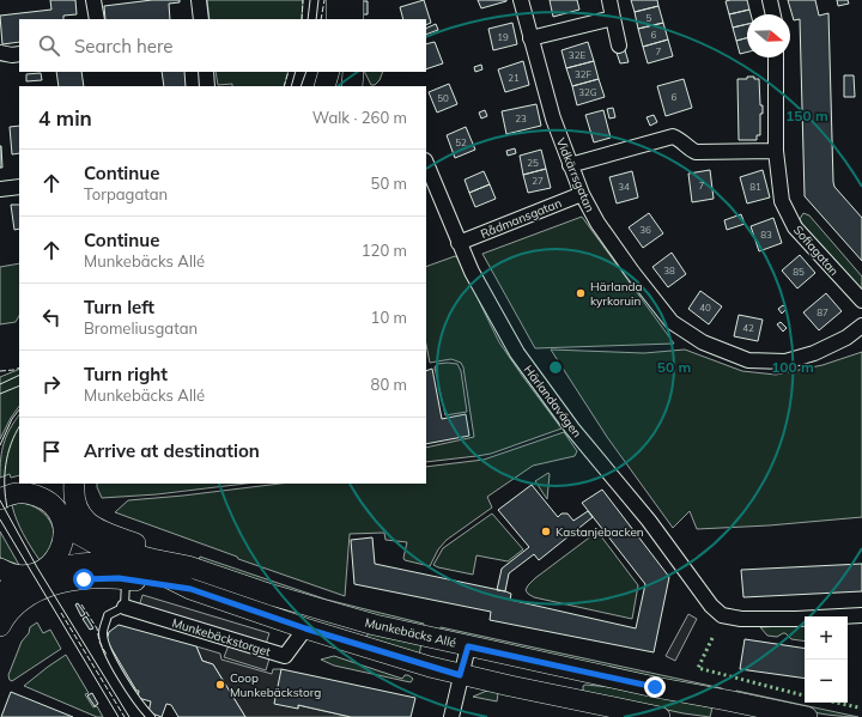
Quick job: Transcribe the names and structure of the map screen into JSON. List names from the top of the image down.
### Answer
{
  "streets": {
    "street": [
      "Vidkärrsgatan",
      "Rådmansgatan",
      "Sofiagatan",
      "Härlandavägen",
      "Munkebäcks Allé",
      "Munkebäckstorget"
    ]
  },
  "crossings": [
    ["Vidkärrsgatan", "Rådmansgatan"],
    ["Rådmansgatan", "Härlandavägen"],
    ["Munkebäcks Allé", "Munkebäckstorget"]
  ],
  "places": ["Härlanda kyrkoruin", "Kastanjebacken", "Coop Munkebäckstorg"],
  "house_numbers": [
    "5",
    "6",
    "19",
    "7",
    "32E",
    "32F",
    "21",
    "32G",
    "6",
    "50",
    "23",
    "52",
    "25",
    "27",
    "7",
    "34",
    "81",
    "36",
    "83",
    "38",
    "85",
    "40",
    "87",
    "42"
  ],
  "north": "right",
  "page": {
    "search": "Search here",
    "heading": ["4 min", "Walk · 260 m"],
    "list": [
      ["Continue", "Torpagatan", "50 m"],
      ["Continue", "Munkebäcks Allé", "120 m"],
      ["Turn left", "Bromeliusgatan", "10 m"],
      ["Turn right", "Munkebäcks Allé", "80 m"],
      "Arrive at destination"
    ],
    "map_buttons": ["+", "−"]
  },
  "rings": ["150 m", "50 m", "100 m"]
}
